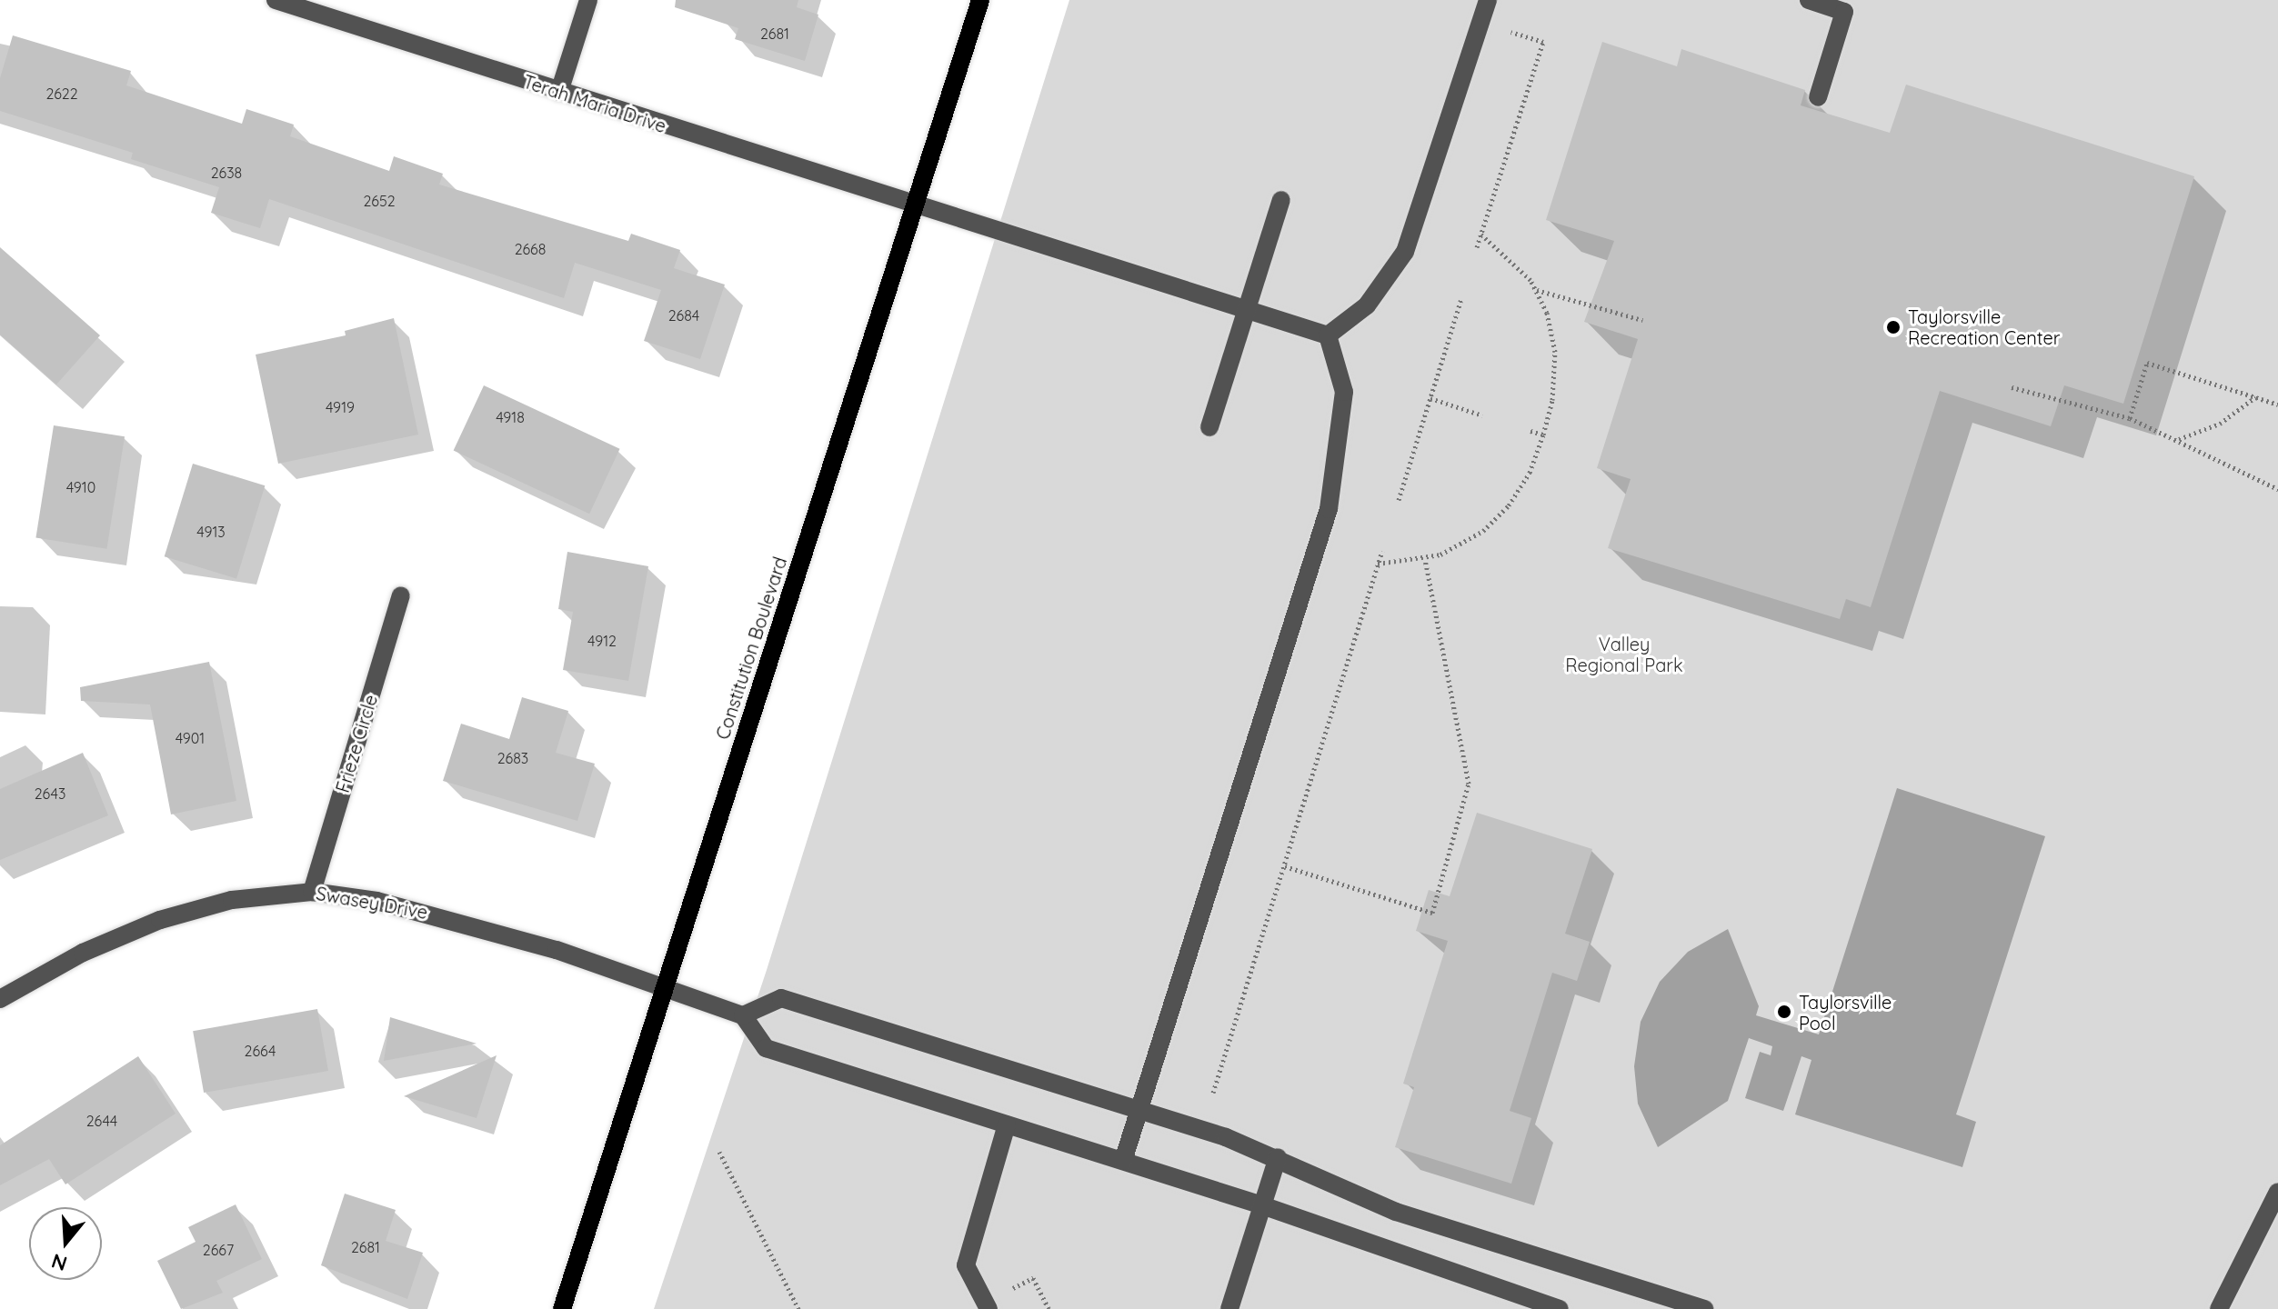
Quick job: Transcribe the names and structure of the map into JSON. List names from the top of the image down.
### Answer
{
  "streets": {
    "main road": ["Constitution Boulevard"],
    "street": ["Terah Maria Drive", "Frieze Circle", "Swasey Drive"]
  },
  "crossings": [
    ["Terah Maria Drive", "Constitution Boulevard"],
    ["Constitution Boulevard", "Swasey Drive"],
    ["Frieze Circle", "Swasey Drive"]
  ],
  "parks": ["Valley Regional Park"],
  "places": ["Taylorsville Recreation Center", "Taylorsville Pool"],
  "house_numbers": [
    "2681",
    "2622",
    "2638",
    "2652",
    "2668",
    "2684",
    "4919",
    "4918",
    "4910",
    "4913",
    "4912",
    "4901",
    "2683",
    "2643",
    "2664",
    "2644",
    "2681",
    "2667"
  ],
  "north": "bottom"
}
